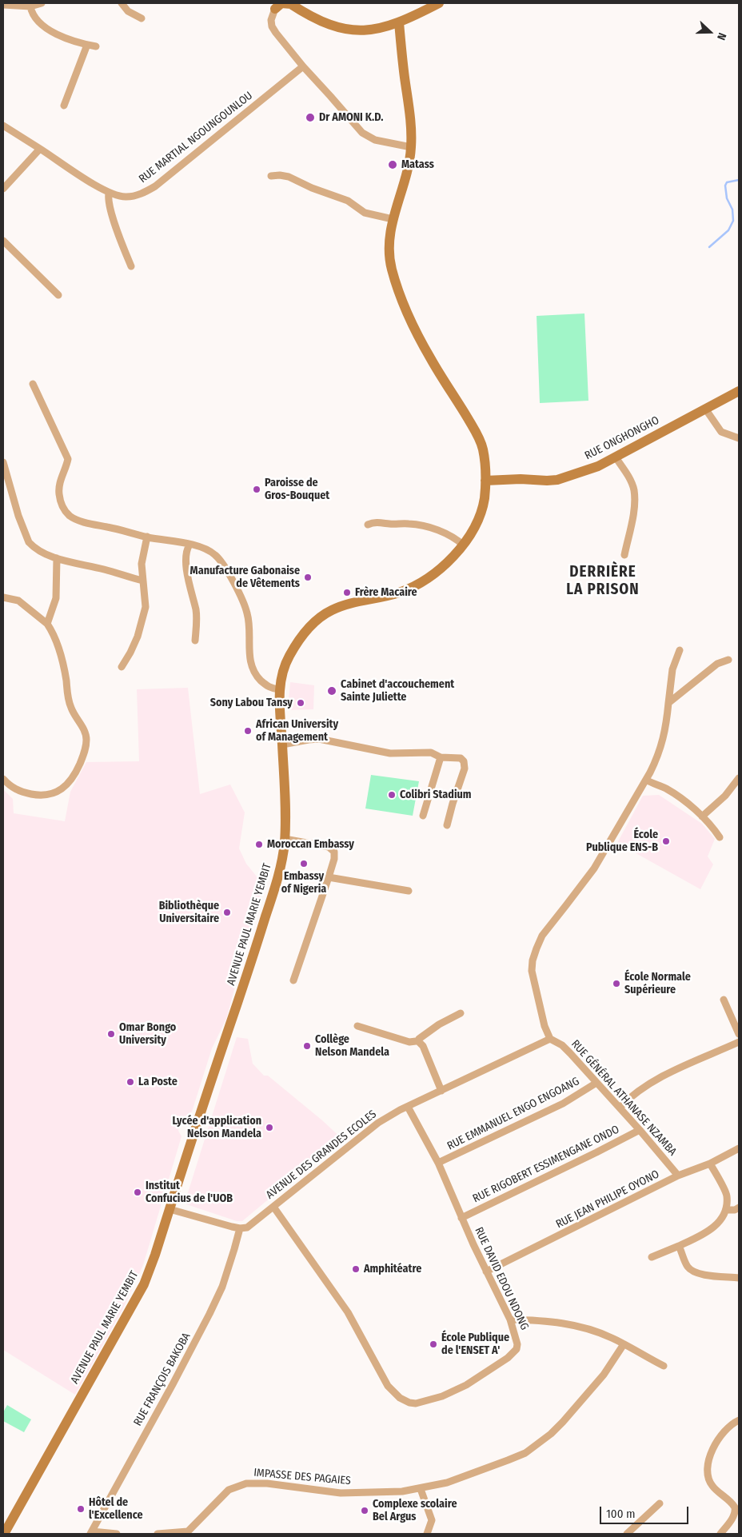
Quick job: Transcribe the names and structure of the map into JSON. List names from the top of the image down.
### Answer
{
  "streets": {
    "main road": ["RUE ONGHONGHO", "AVENUE PAUL MARIE YEMBIT"],
    "street": [
      "RUE MARTIAL NGOUNGOUNLOU",
      "RUE GÉNÉRAL ATHANASE NZAMBA",
      "RUE EMMANUEL ENGO ENGOANG",
      "AVENUE DES GRANDES ECOLES",
      "RUE RIGOBERT ESSIMENGANE ONDO",
      "RUE JEAN PHILIPE OYONO",
      "RUE DAVID EDOU NDONG",
      "RUE FRANÇOIS BAKOBA",
      "IMPASSE DES PAGAIES"
    ]
  },
  "crossings": [
    ["RUE ONGHONGHO", "AVENUE PAUL MARIE YEMBIT"],
    ["RUE GÉNÉRAL ATHANASE NZAMBA", "RUE EMMANUEL ENGO ENGOANG"],
    ["RUE GÉNÉRAL ATHANASE NZAMBA", "AVENUE DES GRANDES ECOLES"],
    ["RUE GÉNÉRAL ATHANASE NZAMBA", "RUE RIGOBERT ESSIMENGANE ONDO"],
    ["RUE GÉNÉRAL ATHANASE NZAMBA", "RUE JEAN PHILIPE OYONO"],
    ["RUE EMMANUEL ENGO ENGOANG", "RUE DAVID EDOU NDONG"],
    ["AVENUE DES GRANDES ECOLES", "RUE DAVID EDOU NDONG"],
    ["AVENUE DES GRANDES ECOLES", "RUE FRANÇOIS BAKOBA"],
    ["RUE RIGOBERT ESSIMENGANE ONDO", "RUE DAVID EDOU NDONG"],
    ["RUE JEAN PHILIPE OYONO", "RUE DAVID EDOU NDONG"]
  ],
  "districts": ["DERRIÈRE LA PRISON"],
  "places": [
    "Dr AMONI K.D.",
    "Matass",
    "Paroisse de Gros-Bouquet",
    "Manufacture Gabonaise de Vêtements",
    "Frère Macaire",
    "Cabinet d'accouchement Sainte Juliette",
    "Sony Labou Tansy",
    "African University of Management",
    "Colibri Stadium",
    "École Publique ENS-B",
    "Moroccan Embassy",
    "Embassy of Nigeria",
    "Bibliothèque Universitaire",
    "École Normale Supérieure",
    "Omar Bongo University",
    "Collège Nelson Mandela",
    "La Poste",
    "Lycée d'application Nelson Mandela",
    "Institut Confucius de l'UOB",
    "Amphitéatre",
    "École Publique de l'ENSET A'",
    "Hôtel de l'Excellence",
    "Complexe scolaire Bel Argus"
  ],
  "scale_bar": "100 m",
  "north": "right"
}
